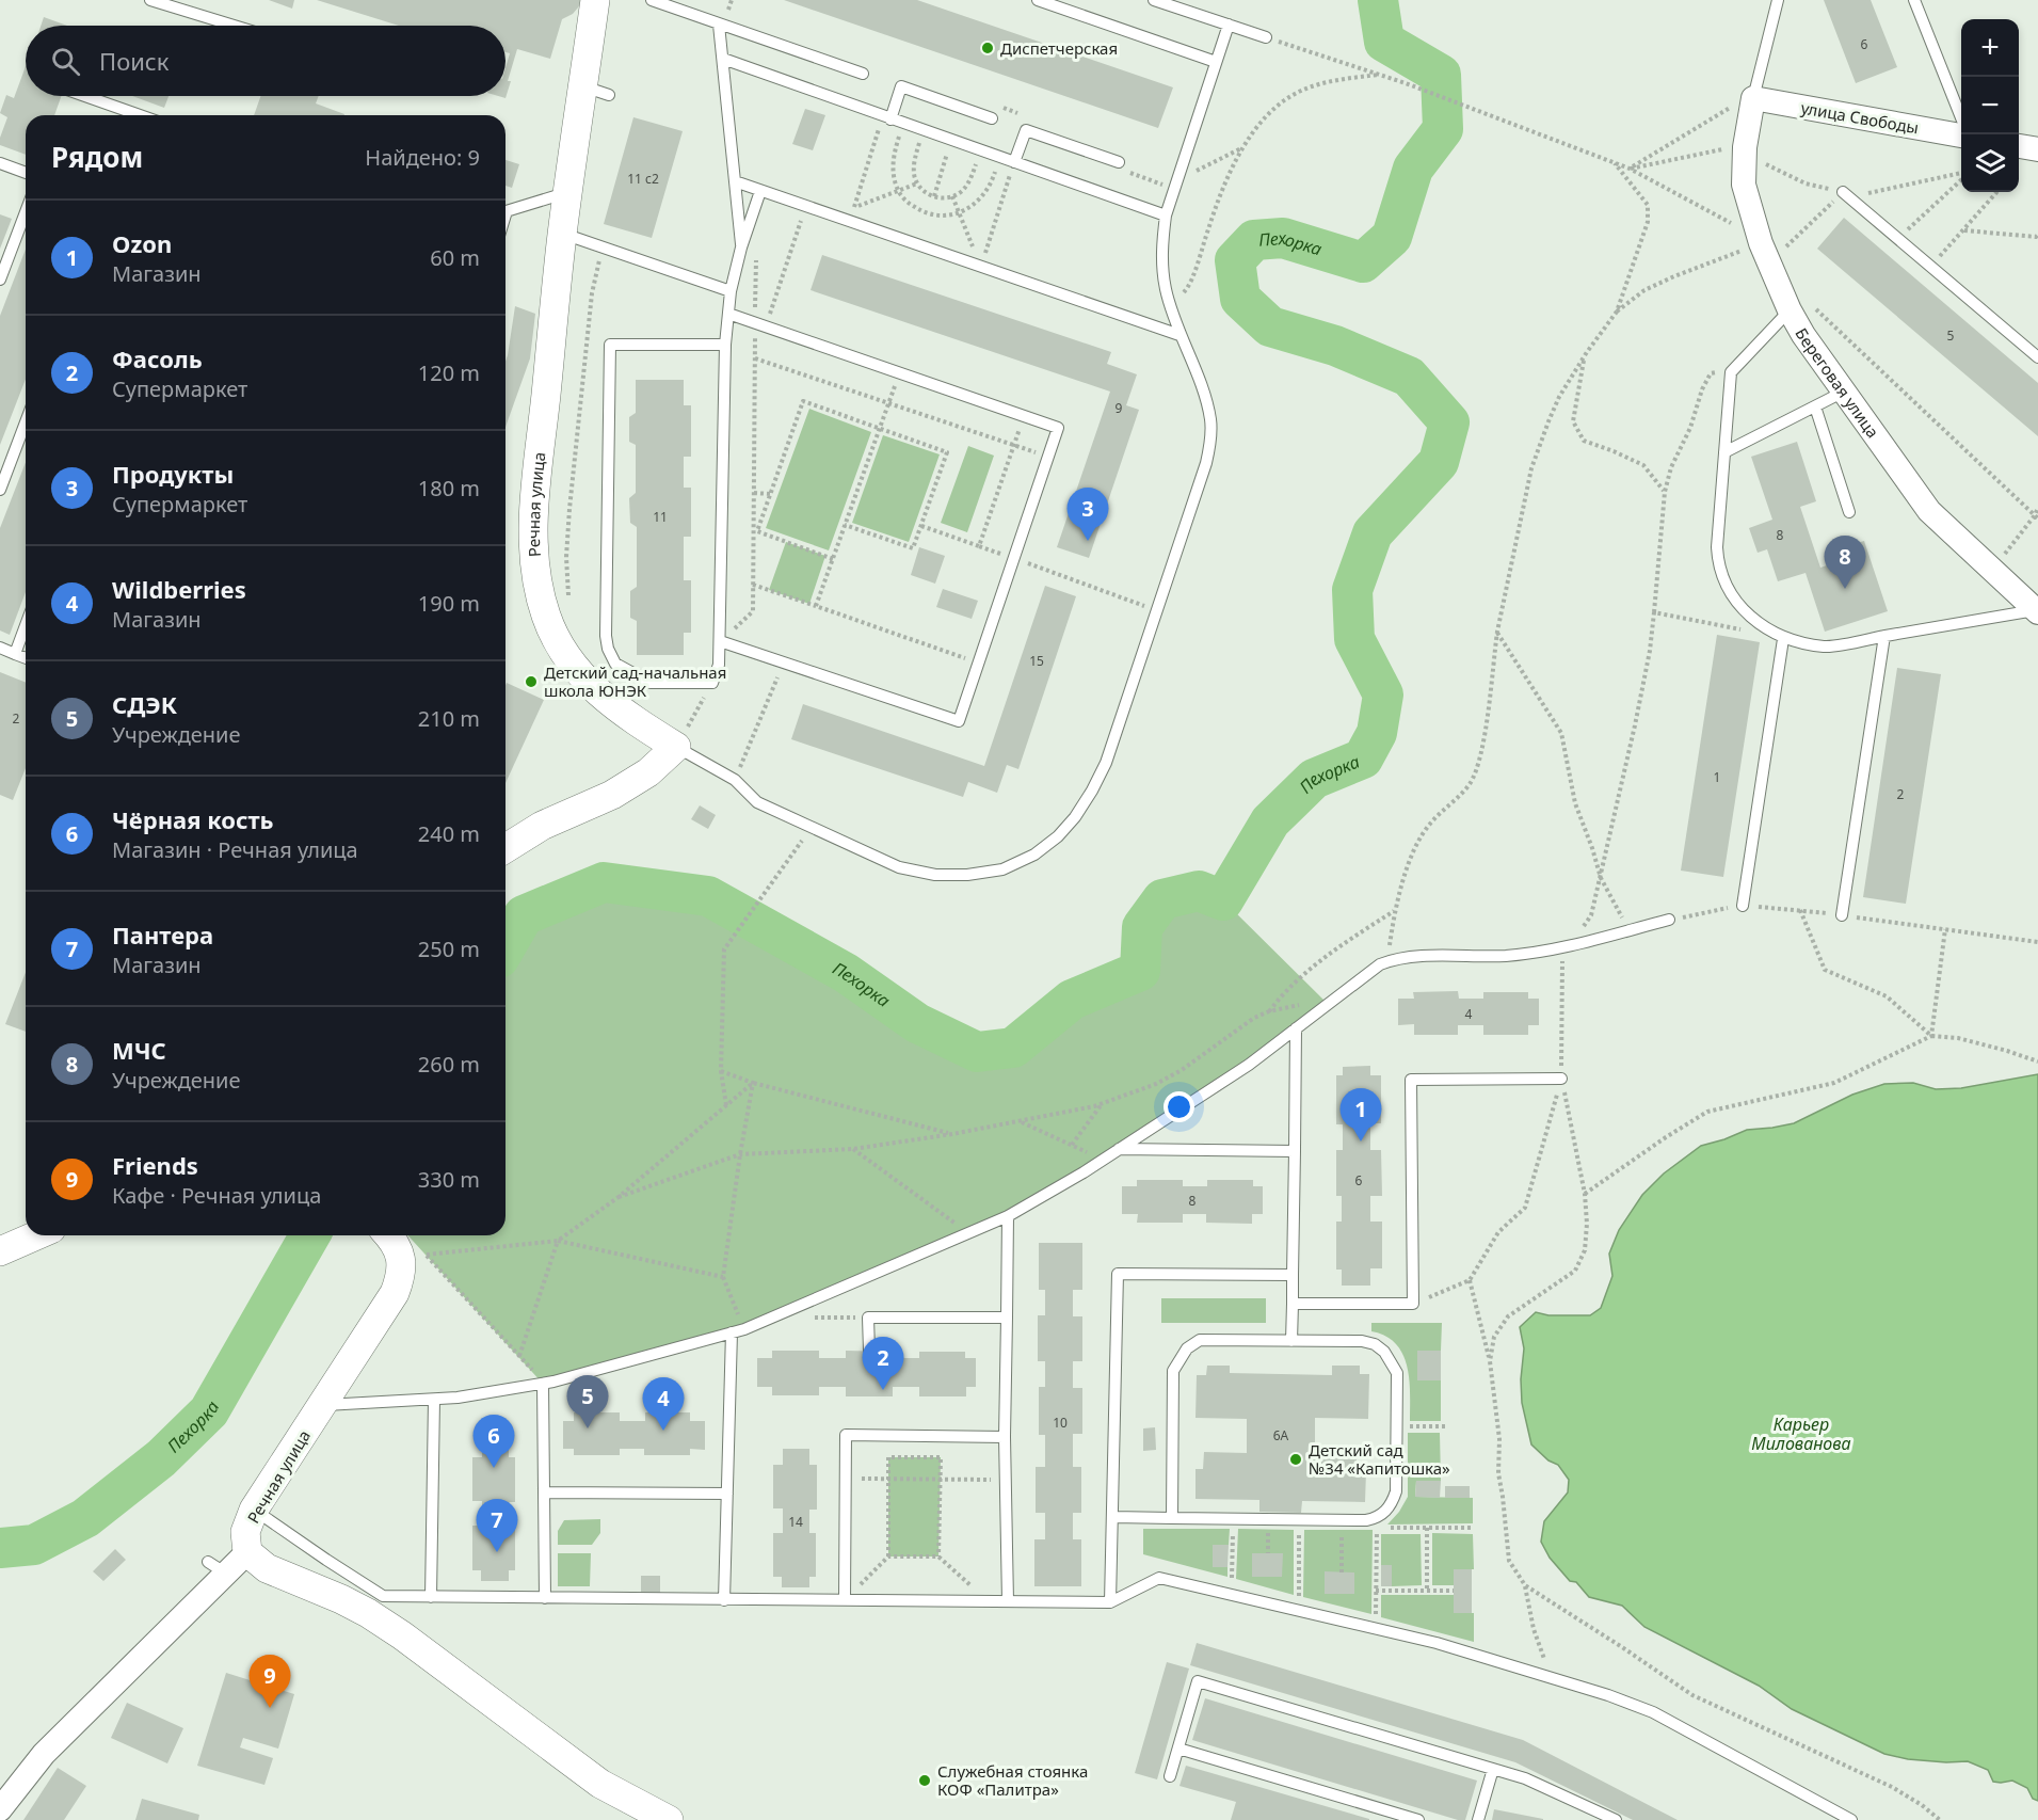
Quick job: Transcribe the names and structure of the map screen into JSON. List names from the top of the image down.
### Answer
{
  "streets": {
    "street": ["улица Свободы", "Береговая улица", "Речная улица"]
  },
  "crossings": [
    ["улица Свободы", "Береговая улица"]
  ],
  "water": ["Пехорка", "Карьер Милованова"],
  "places": [
    "Диспетчерская",
    "Детский сад-начальная школа ЮНЭК",
    "Детский сад №34 «Капитошка»",
    "Служебная стоянка КОФ «Палитра»"
  ],
  "house_numbers": [
    "6",
    "11 с2",
    "5",
    "9",
    "11",
    "8",
    "15",
    "2",
    "1",
    "2",
    "4",
    "6",
    "8",
    "10",
    "6А",
    "14"
  ],
  "page": {
    "map_buttons": ["+", "−"],
    "search": "Поиск",
    "heading": ["Рядом", "Найдено: 9"],
    "list": [
      {
        "mark": "1",
        "name": "Ozon",
        "note": "Магазин",
        "value": "60 m"
      },
      {
        "mark": "2",
        "name": "Фасоль",
        "note": "Супермаркет",
        "value": "120 m"
      },
      {
        "mark": "3",
        "name": "Продукты",
        "note": "Супермаркет",
        "value": "180 m"
      },
      {
        "mark": "4",
        "name": "Wildberries",
        "note": "Магазин",
        "value": "190 m"
      },
      {
        "mark": "5",
        "name": "СДЭК",
        "note": "Учреждение",
        "value": "210 m"
      },
      {
        "mark": "6",
        "name": "Чёрная кость",
        "note": "Магазин · Речная улица",
        "value": "240 m"
      },
      {
        "mark": "7",
        "name": "Пантера",
        "note": "Магазин",
        "value": "250 m"
      },
      {
        "mark": "8",
        "name": "МЧС",
        "note": "Учреждение",
        "value": "260 m"
      },
      {
        "mark": "9",
        "name": "Friends",
        "note": "Кафе · Речная улица",
        "value": "330 m"
      }
    ],
    "pins": [
      "3",
      "8",
      "1",
      "2",
      "5",
      "4",
      "6",
      "7",
      "9"
    ]
  }
}
